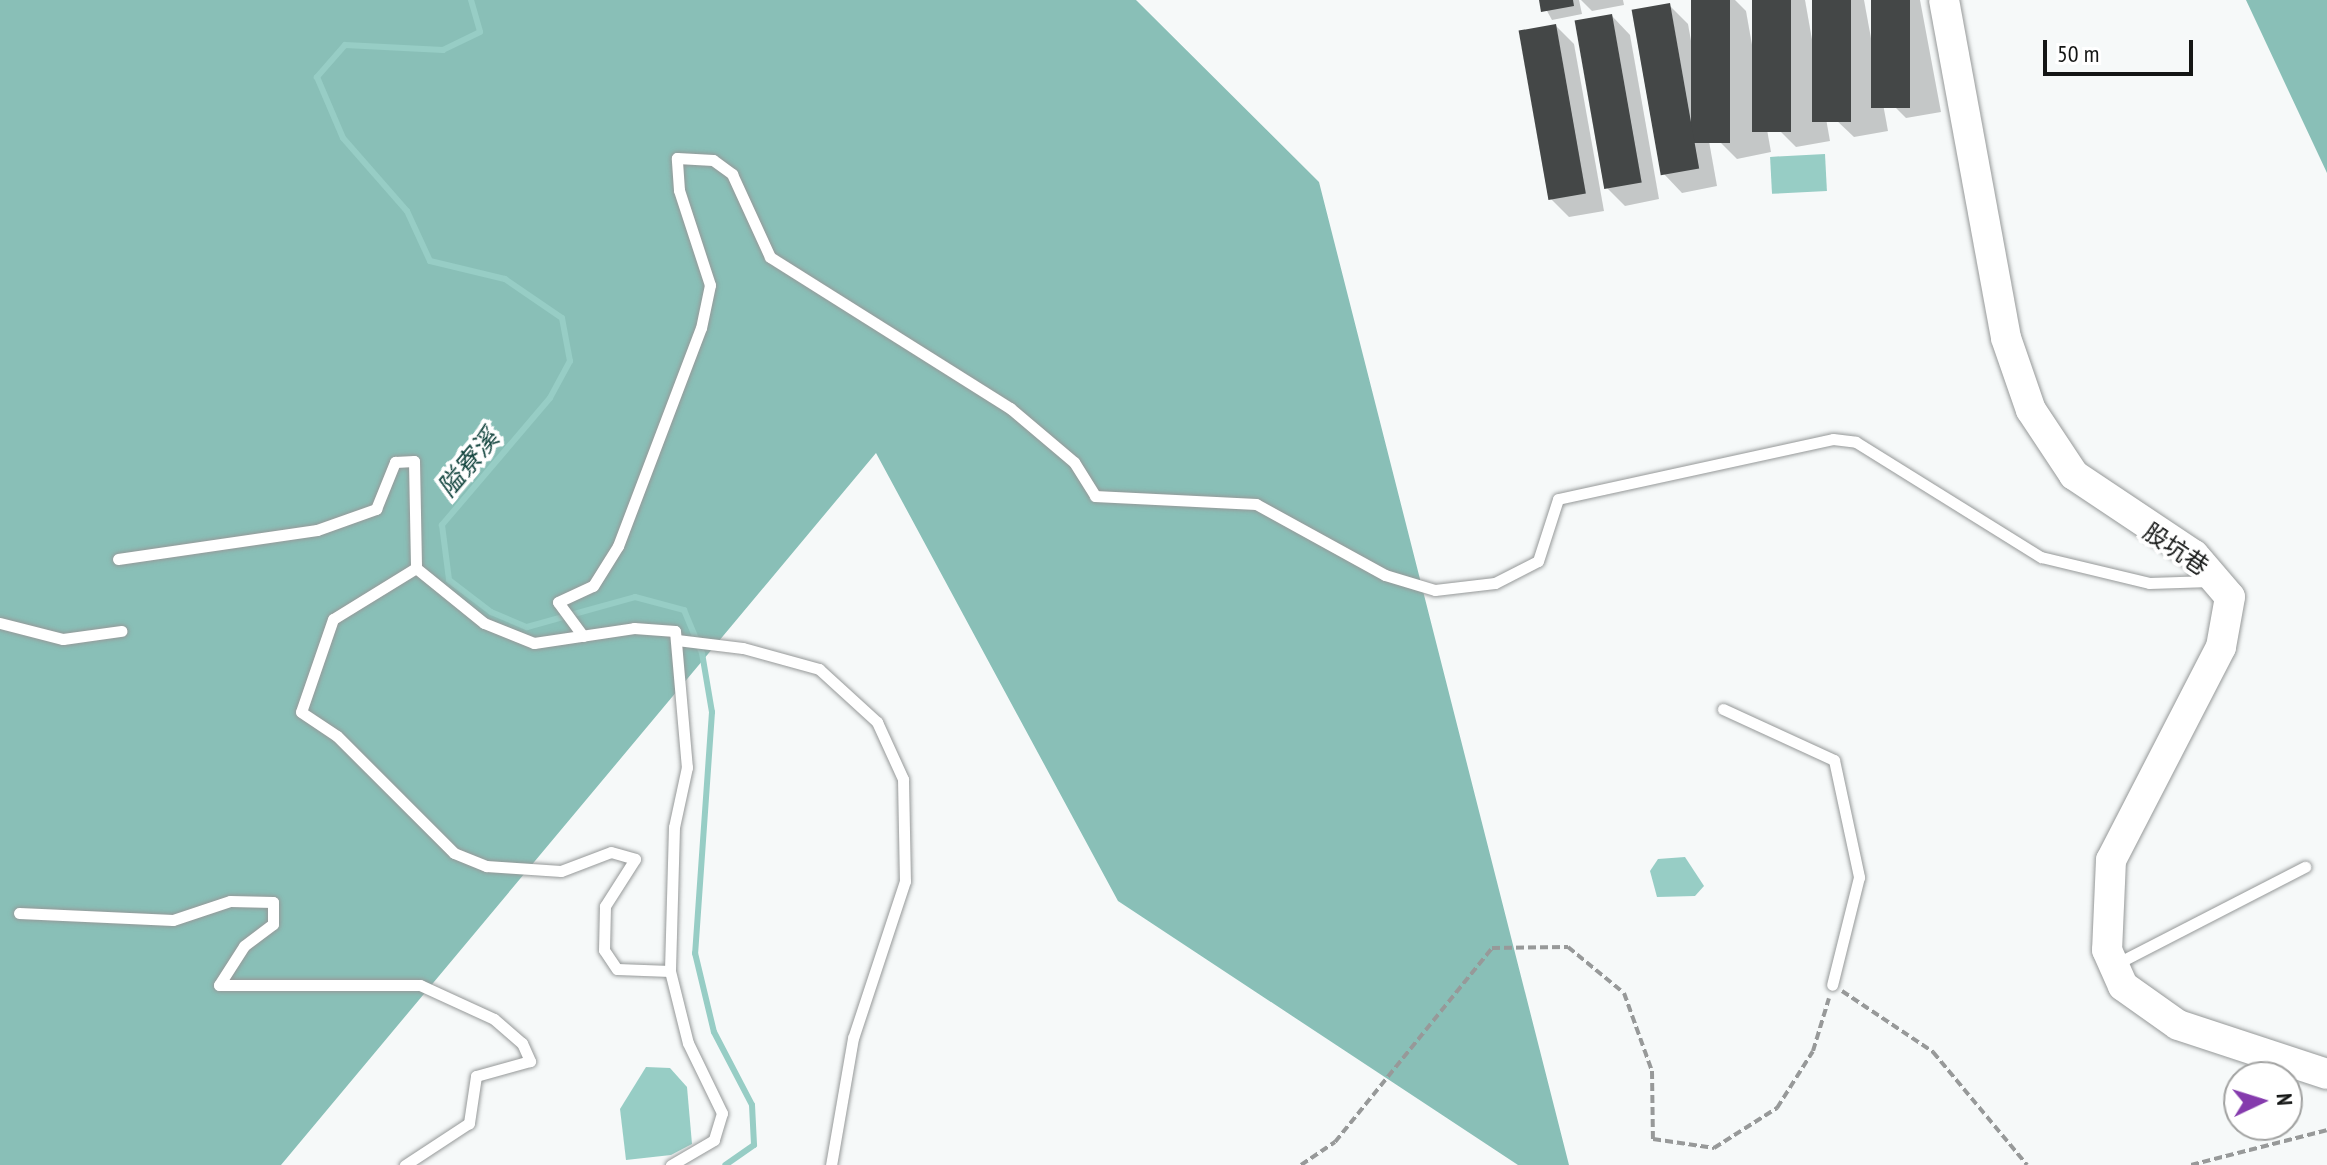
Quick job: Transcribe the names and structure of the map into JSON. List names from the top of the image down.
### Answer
{
  "streets": {
    "street": ["股坑巷"]
  },
  "water": ["隘寮溪"],
  "scale_bar": "50 m",
  "north": "right"
}
